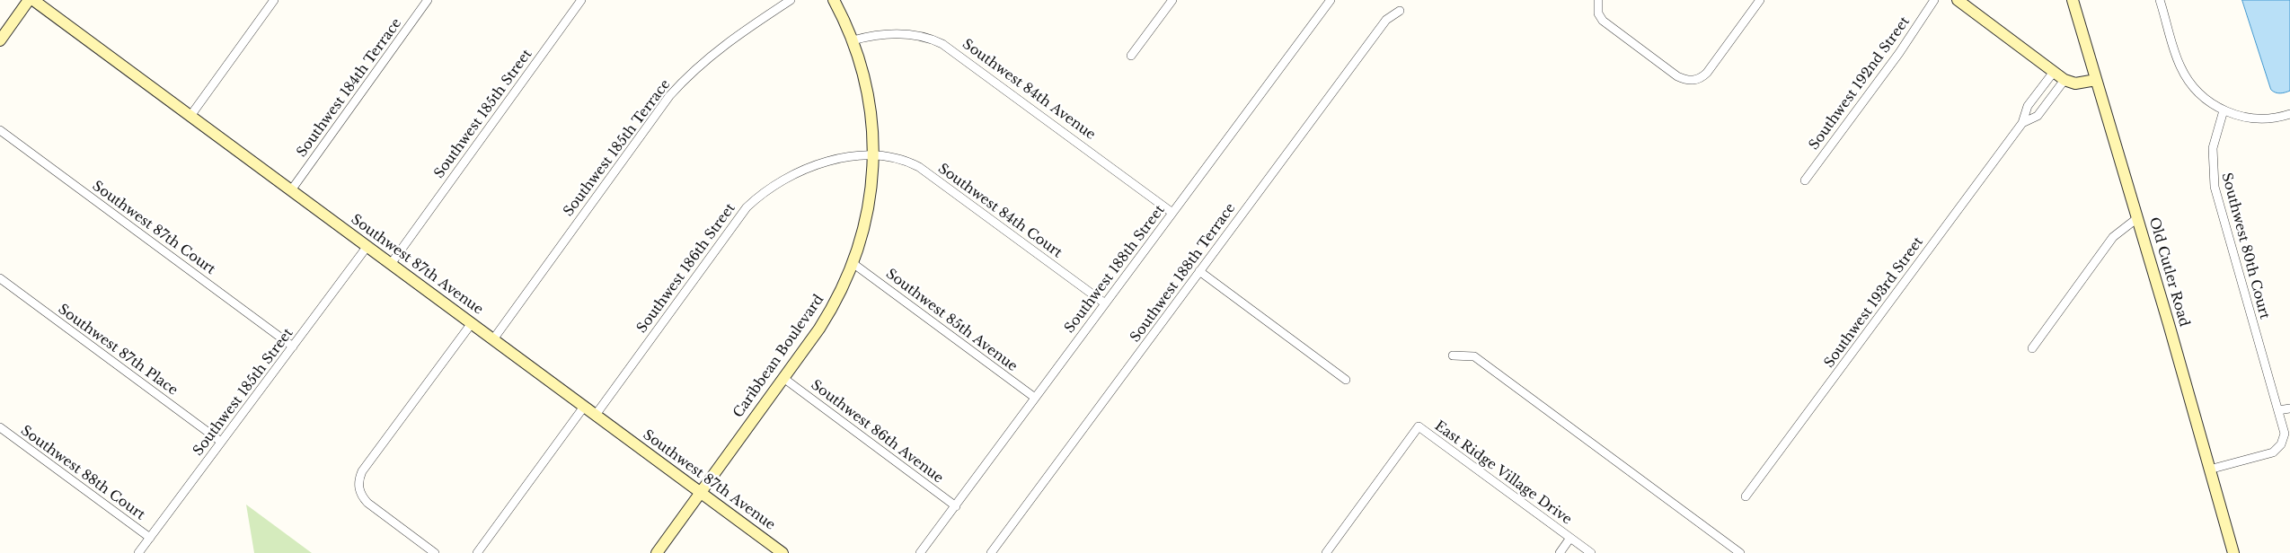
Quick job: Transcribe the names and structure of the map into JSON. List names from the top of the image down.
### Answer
{
  "streets": {
    "street": [
      "Southwest 192nd Street",
      "Southwest 184th Terrace",
      "Southwest 84th Avenue",
      "Southwest 185th Street",
      "Southwest 185th Terrace",
      "Southwest 84th Court",
      "Southwest 87th Court",
      "Southwest 80th Court",
      "Southwest 87th Avenue",
      "Southwest 186th Street",
      "Southwest 188th Street",
      "Old Cutler Road",
      "Southwest 188th Terrace",
      "Southwest 193rd Street",
      "Southwest 85th Avenue",
      "Southwest 87th Place",
      "Caribbean Boulevard",
      "Southwest 86th Avenue",
      "Southwest 88th Court",
      "East Ridge Village Drive"
    ]
  },
  "crossings": [
    ["Southwest 184th Terrace", "Southwest 87th Avenue"],
    ["Southwest 84th Avenue", "Southwest 188th Street"],
    ["Southwest 84th Avenue", "Caribbean Boulevard"],
    ["Southwest 185th Street", "Southwest 87th Court"],
    ["Southwest 185th Street", "Southwest 87th Avenue"],
    ["Southwest 185th Street", "Southwest 87th Place"],
    ["Southwest 185th Street", "Southwest 88th Court"],
    ["Southwest 185th Terrace", "Southwest 87th Avenue"],
    ["Southwest 84th Court", "Southwest 186th Street"],
    ["Southwest 84th Court", "Southwest 188th Street"],
    ["Southwest 84th Court", "Caribbean Boulevard"],
    ["Southwest 80th Court", "Old Cutler Road"],
    ["Southwest 87th Avenue", "Southwest 186th Street"],
    ["Southwest 87th Avenue", "Caribbean Boulevard"],
    ["Southwest 186th Street", "Caribbean Boulevard"],
    ["Southwest 188th Street", "Southwest 85th Avenue"],
    ["Southwest 188th Street", "Southwest 86th Avenue"],
    ["Southwest 85th Avenue", "Caribbean Boulevard"],
    ["Caribbean Boulevard", "Southwest 86th Avenue"]
  ]
}
